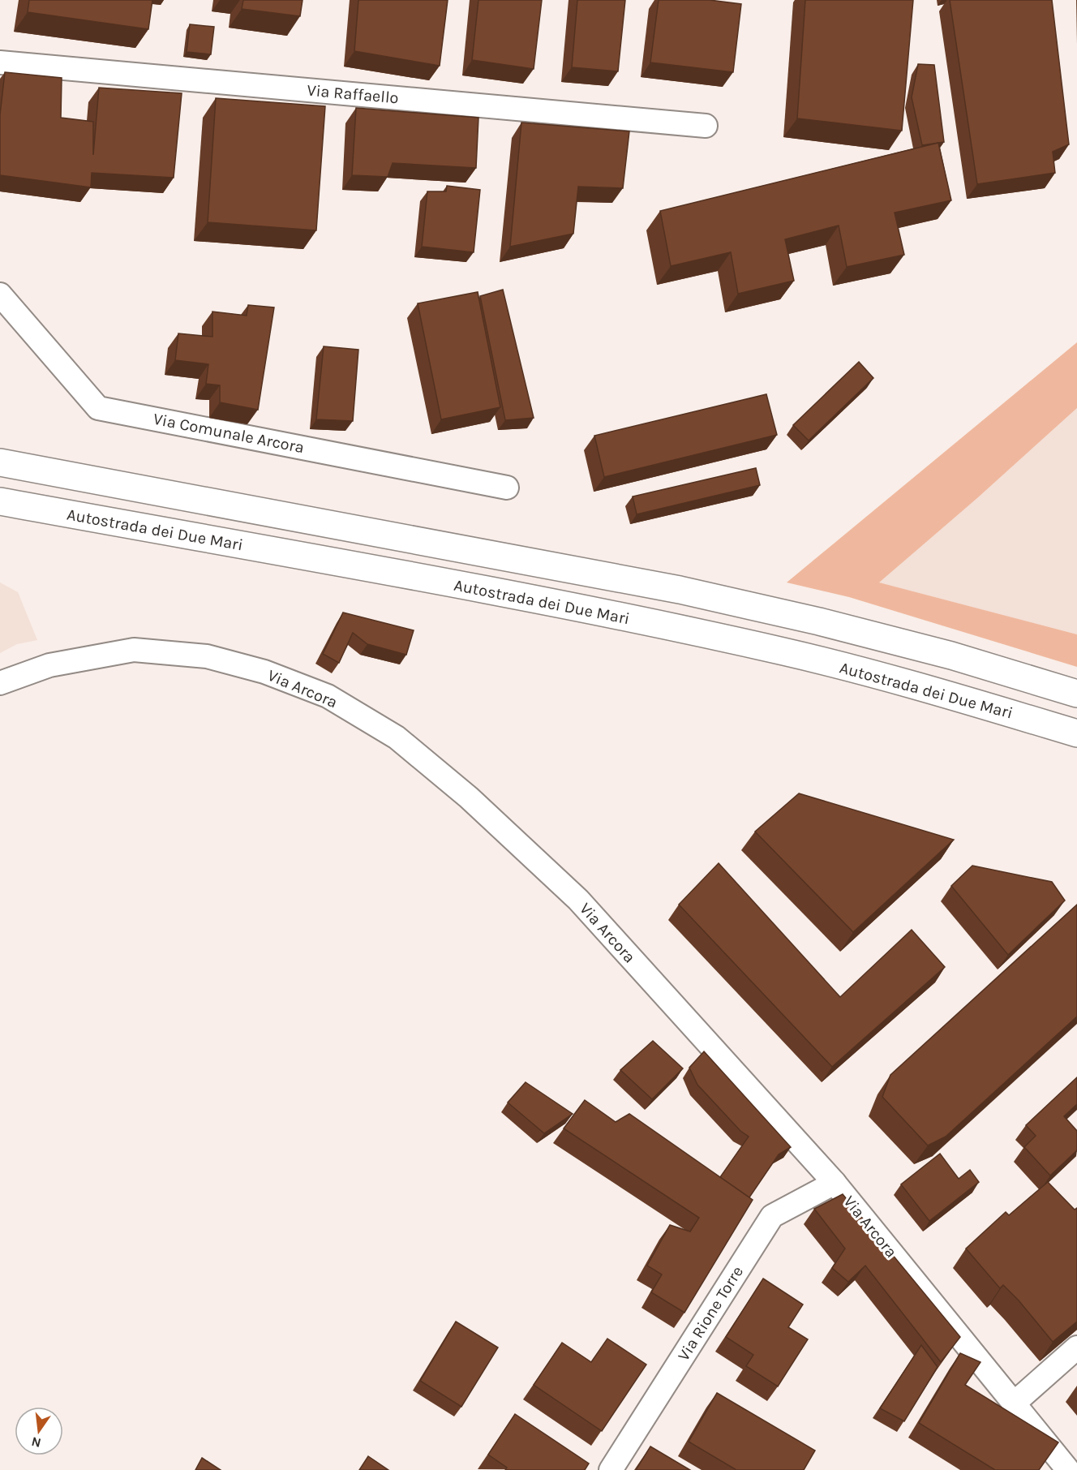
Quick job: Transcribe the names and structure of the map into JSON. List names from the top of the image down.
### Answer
{
  "streets": {
    "highway": ["Autostrada dei Due Mari"],
    "street": [
      "Via Raffaello",
      "Via Comunale Arcora",
      "Via Arcora",
      "Via Rione Torre"
    ]
  },
  "crossings": [
    ["Via Arcora", "Via Rione Torre"]
  ],
  "north": "bottom"
}
